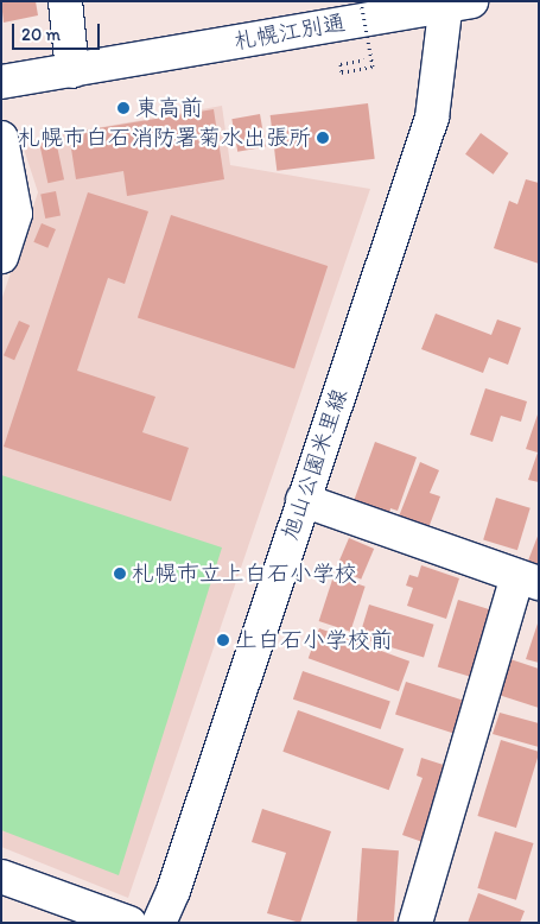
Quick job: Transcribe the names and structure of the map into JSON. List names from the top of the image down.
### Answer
{
  "streets": {
    "main road": ["札幌江別通", "旭山公園米里線"]
  },
  "crossings": [
    ["札幌江別通", "旭山公園米里線"]
  ],
  "places": [
    "東高前",
    "札幌市白石消防署菊水出張所",
    "札幌市立上白石小学校",
    "上白石小学校前"
  ],
  "scale_bar": "20 m"
}
